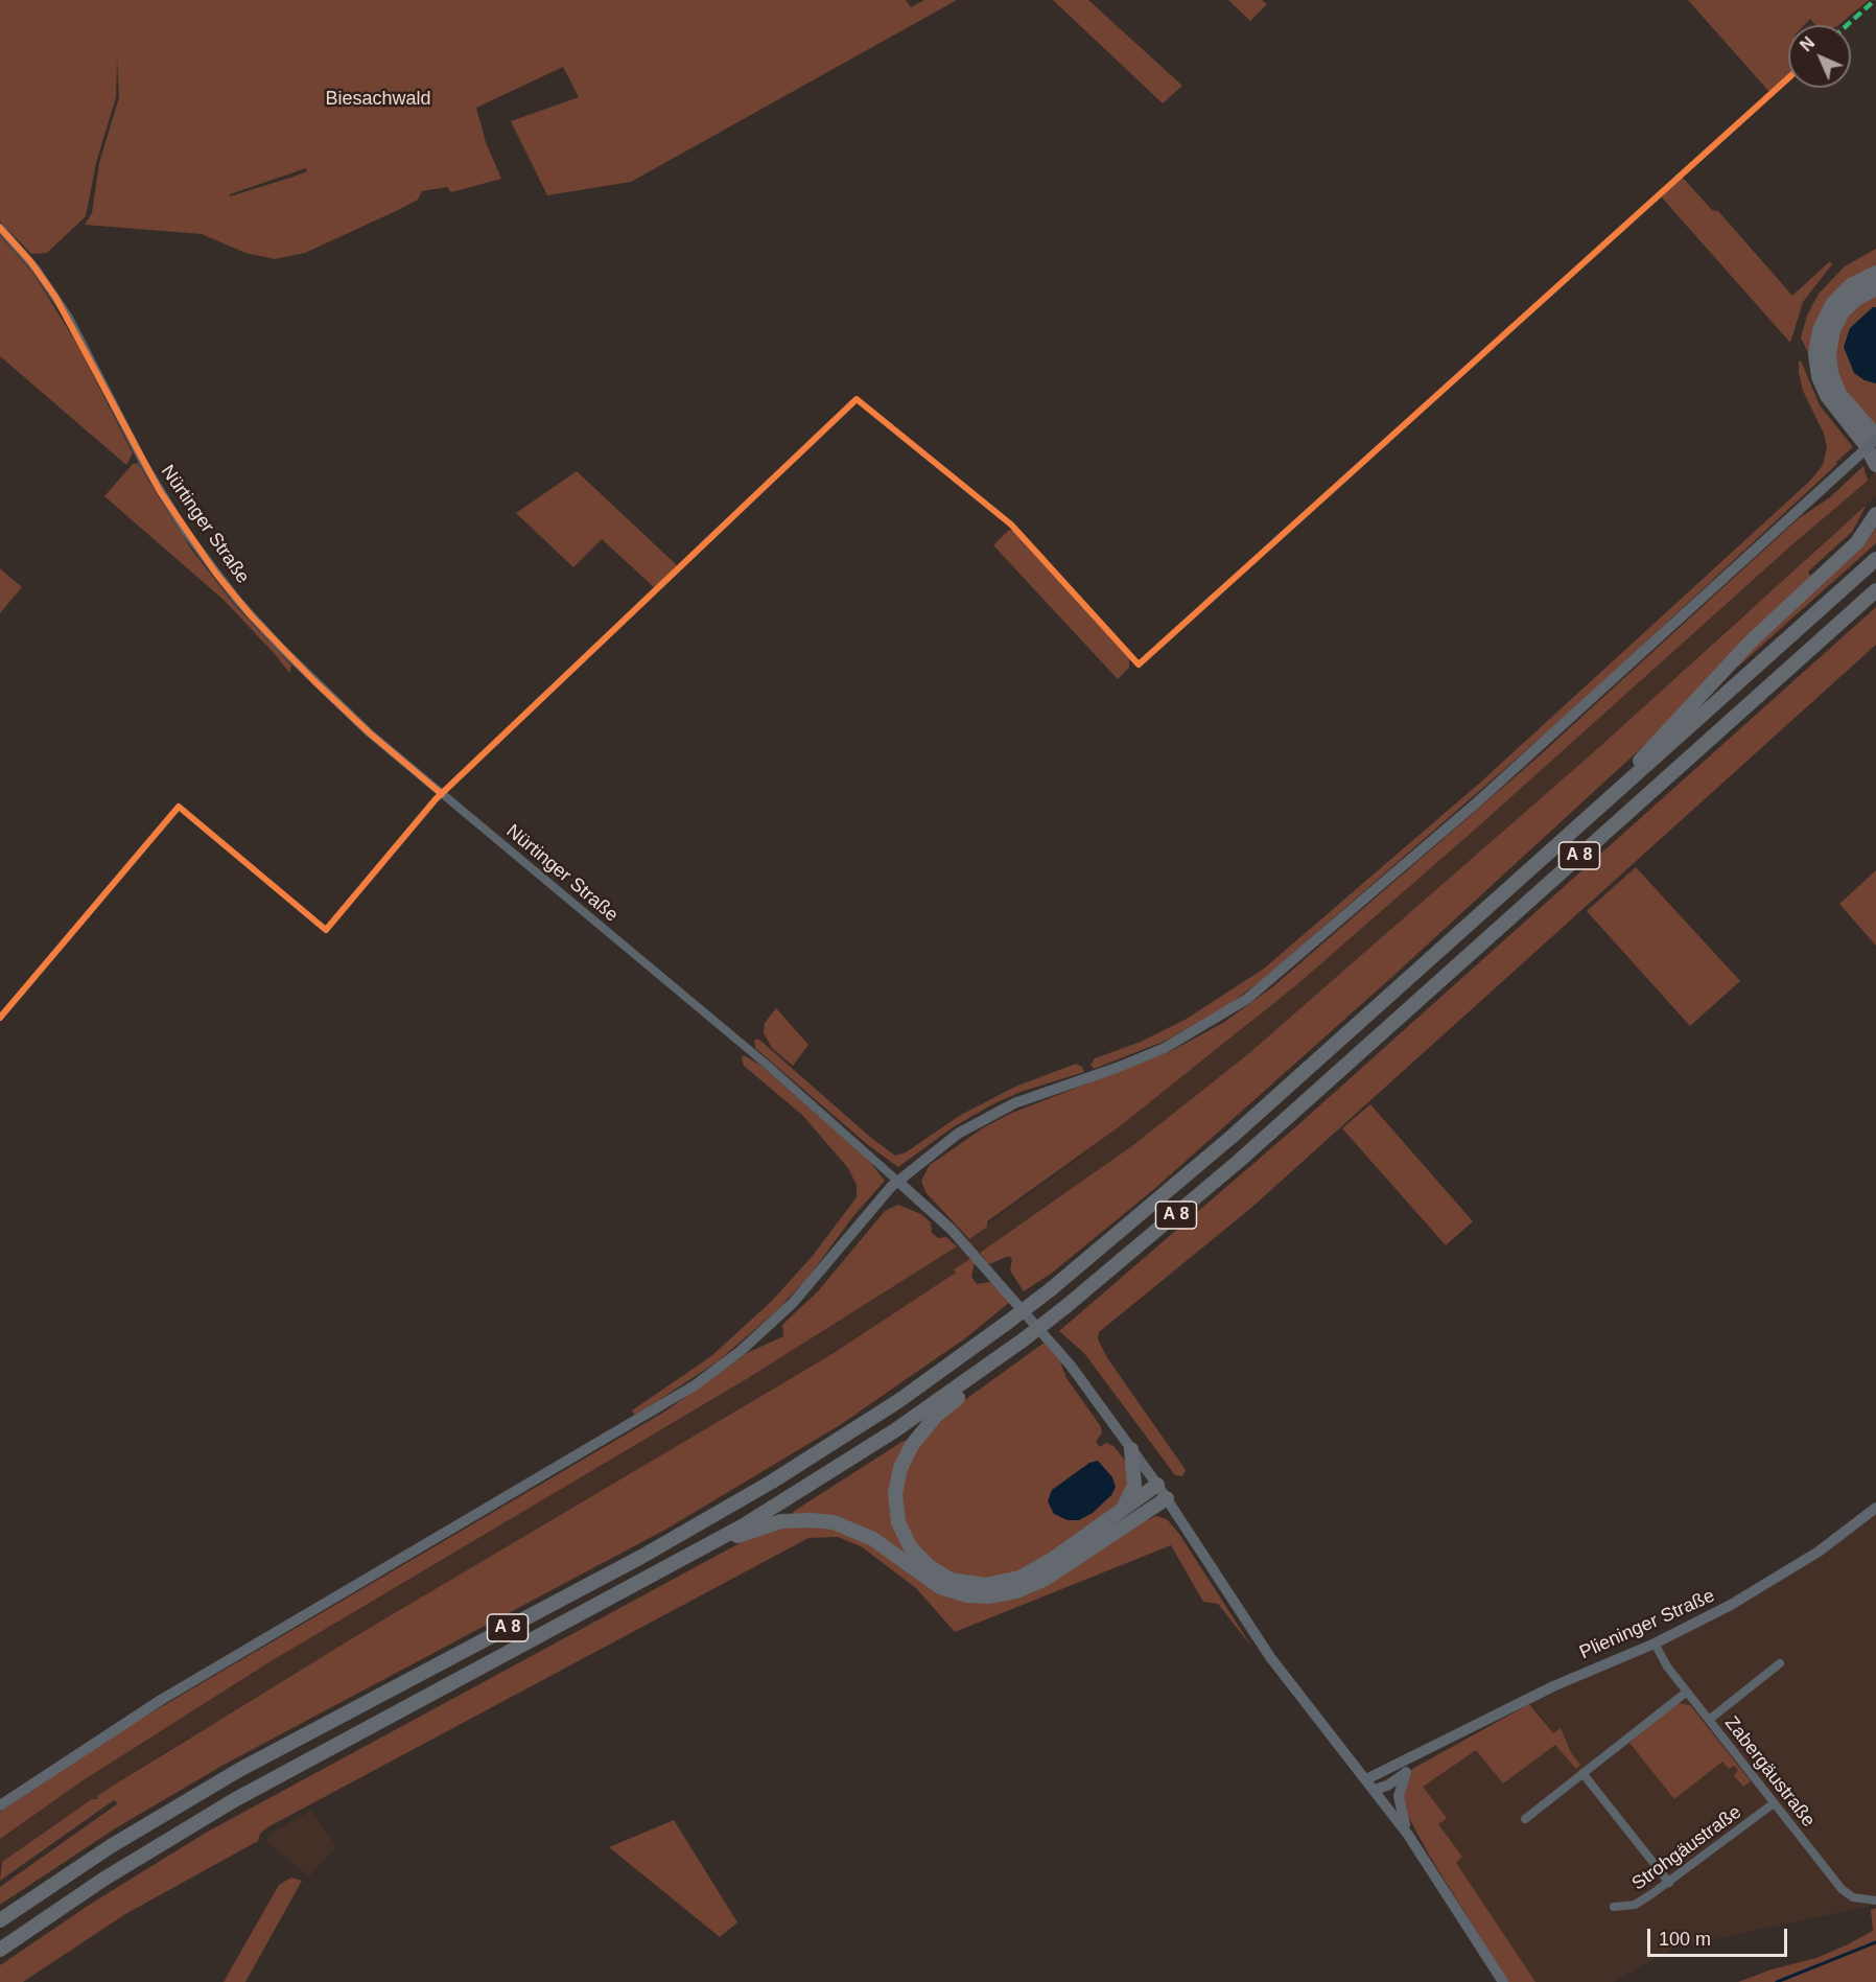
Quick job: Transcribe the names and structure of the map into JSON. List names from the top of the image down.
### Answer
{
  "streets": {
    "highway": ["A 8"],
    "main road": ["Plieninger Straße"],
    "street": ["Nürtinger Straße", "Zabergäustraße", "Strohgäustraße"]
  },
  "crossings": [
    ["Plieninger Straße", "Zabergäustraße"],
    ["Zabergäustraße", "Strohgäustraße"]
  ],
  "parks": ["Biesachwald"],
  "scale_bar": "100 m",
  "north": "top left"
}
